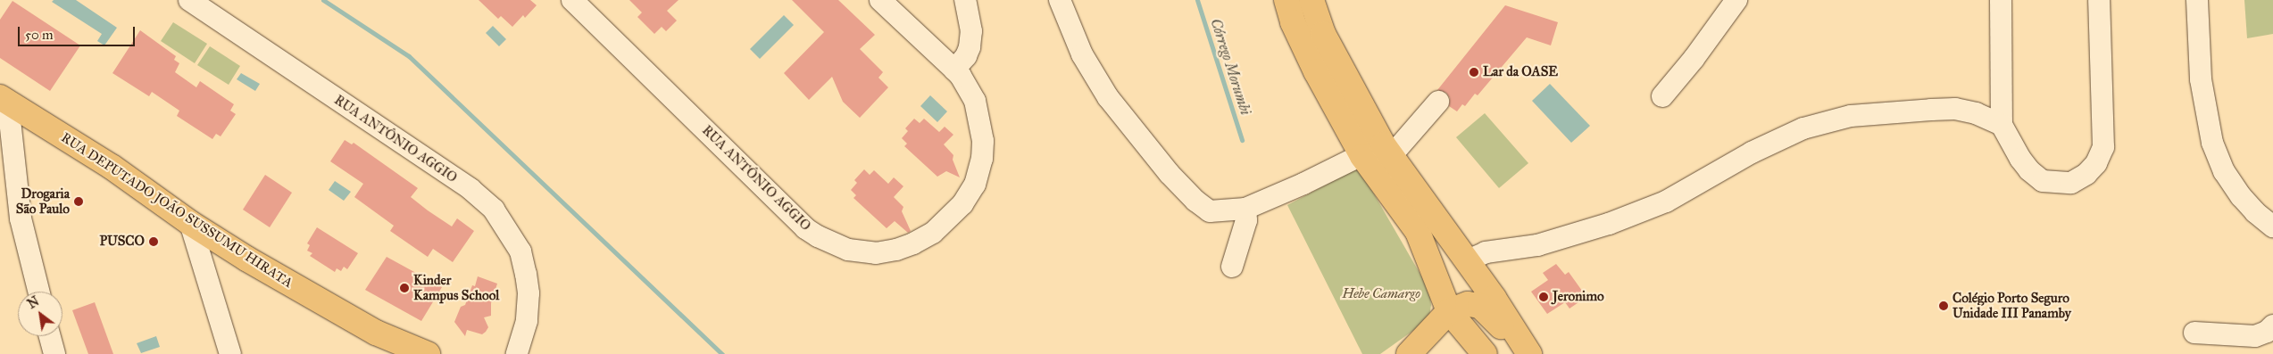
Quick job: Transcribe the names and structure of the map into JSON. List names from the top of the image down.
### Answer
{
  "streets": {
    "main road": ["RUA DEPUTADO JOÃO SUSSUMU HIRATA"],
    "street": ["RUA ANTÔNIO AGGIO"]
  },
  "water": ["Córrego Morumbi"],
  "parks": ["Hebe Camargo"],
  "places": [
    "Lar da OASE",
    "Drogaria São Paulo",
    "PUSCO",
    "Kinder Kampus School",
    "Jeronimo",
    "Colégio Porto Seguro Unidade III Panamby"
  ],
  "scale_bar": "50 m",
  "north": "top left"
}
